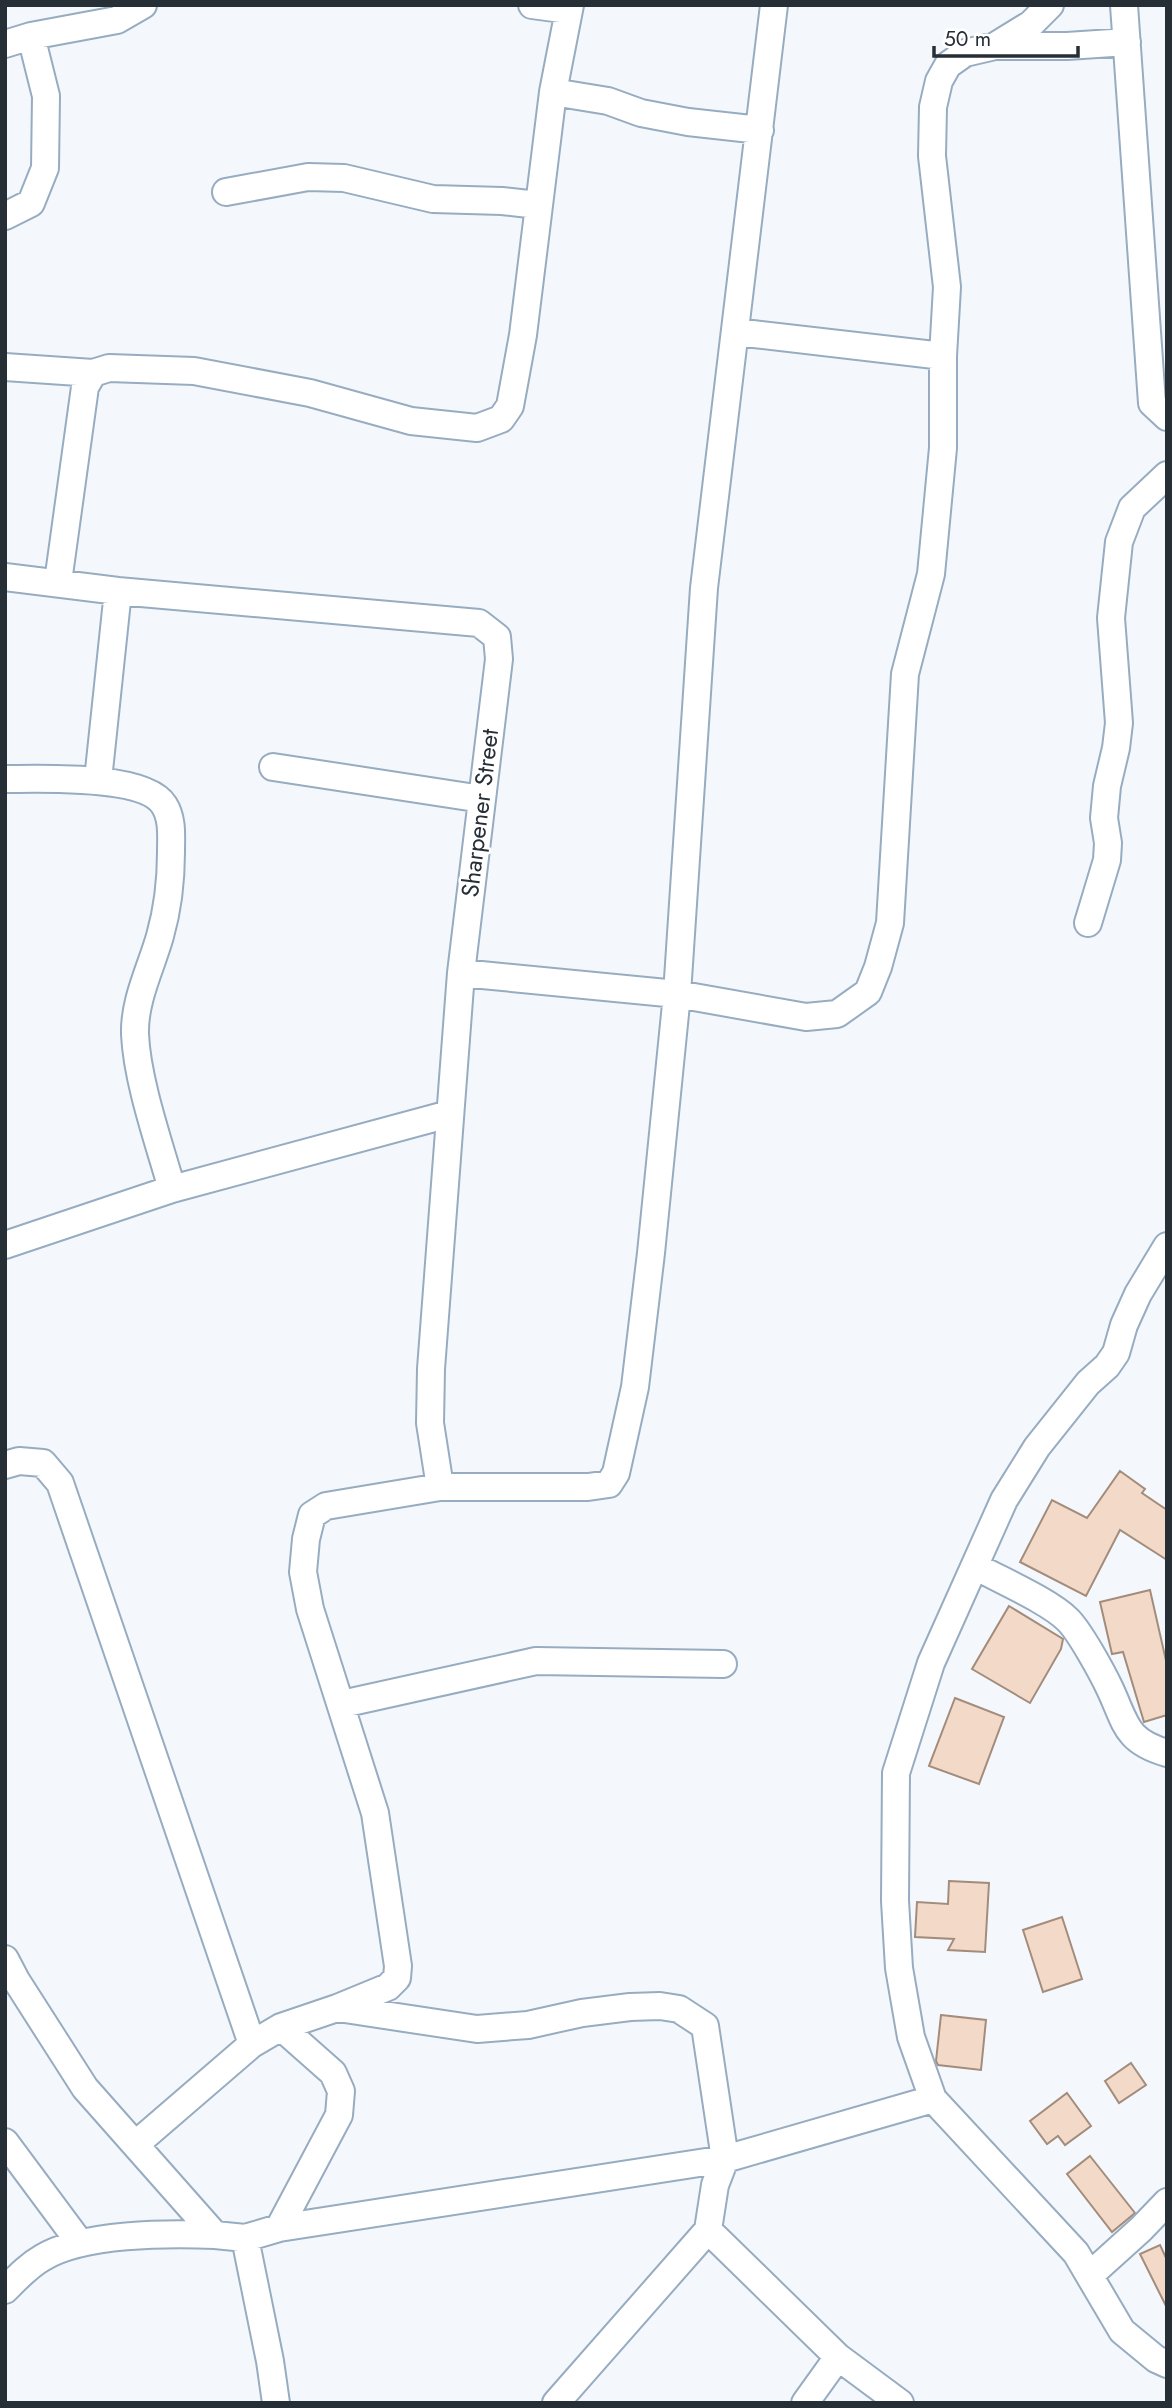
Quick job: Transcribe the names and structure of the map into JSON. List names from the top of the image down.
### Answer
{
  "streets": {
    "street": ["Sharpener Street"]
  },
  "scale_bar": "50 m"
}
